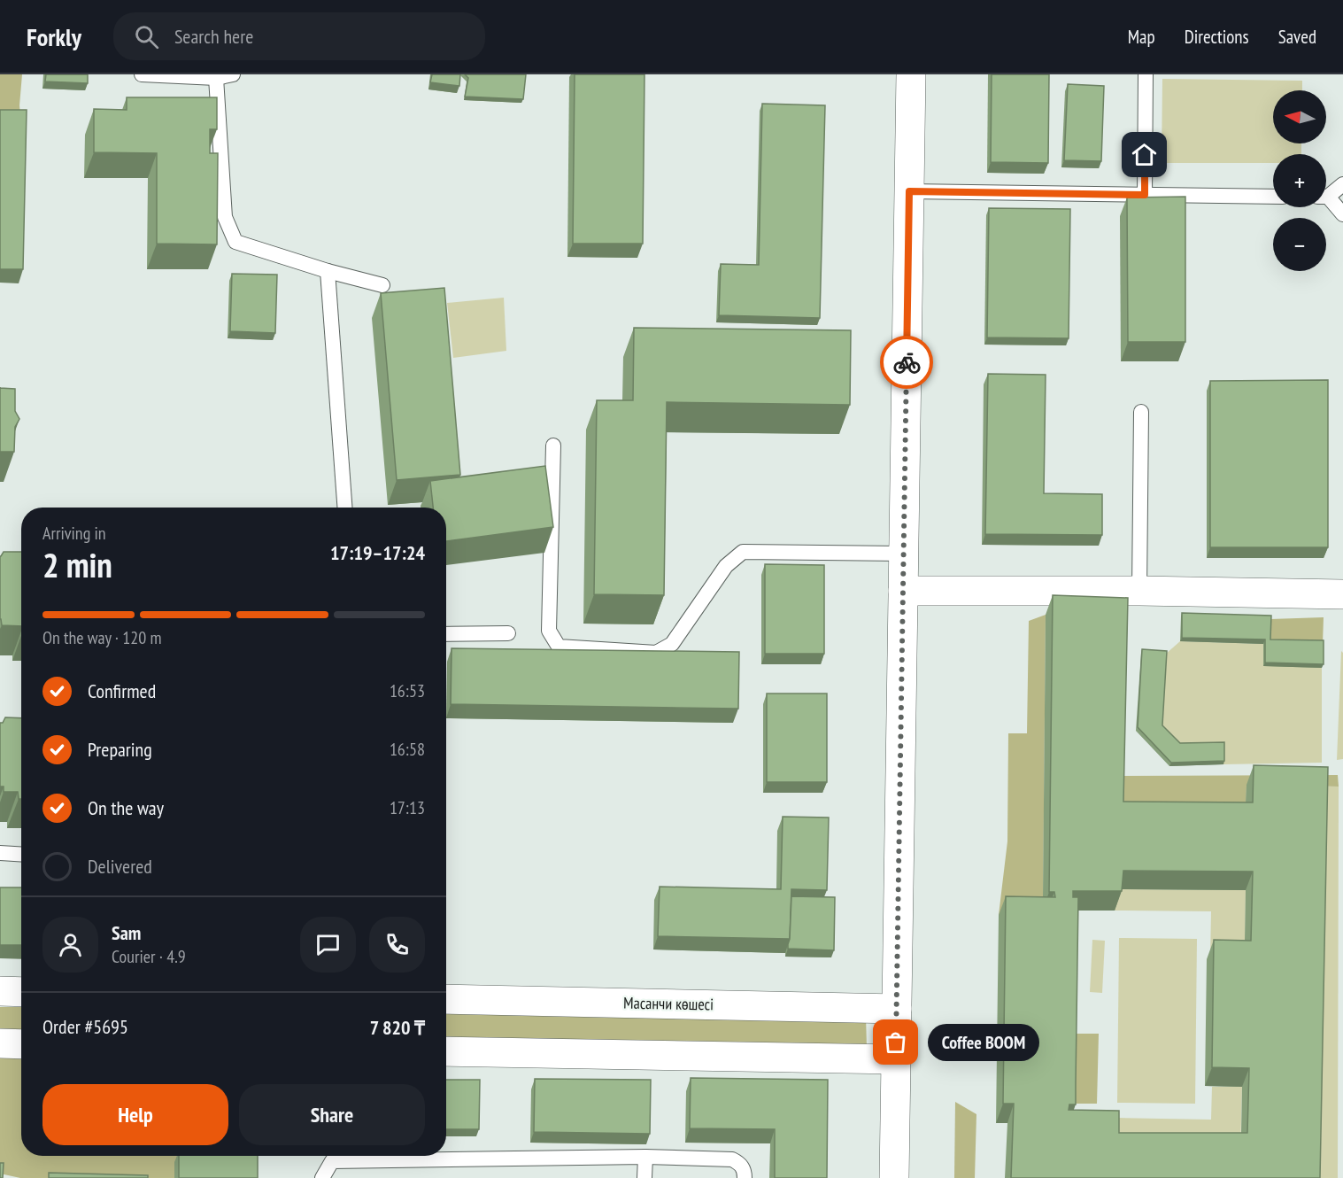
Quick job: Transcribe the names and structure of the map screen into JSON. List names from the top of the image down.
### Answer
{
  "streets": {
    "street": ["Масанчи көшесі"]
  },
  "places": ["Coffee BOOM"],
  "north": "left",
  "page": {
    "header": "Forkly",
    "search": "Search here",
    "nav": ["Map", "Directions", "Saved"],
    "map_buttons": ["+", "−"],
    "heading": ["2 min", "Arriving in", "17:19–17:24"],
    "panel": [
      "Sam",
      "Courier · 4.9",
      "Order #5695",
      "7 820 ₸"
    ],
    "bar": "On the way · 120 m",
    "list": [
      ["Confirmed", "16:53"],
      ["Preparing", "16:58"],
      ["On the way", "17:13"],
      "Delivered"
    ],
    "bubble": "Coffee BOOM",
    "buttons": ["Help", "Share"]
  }
}
